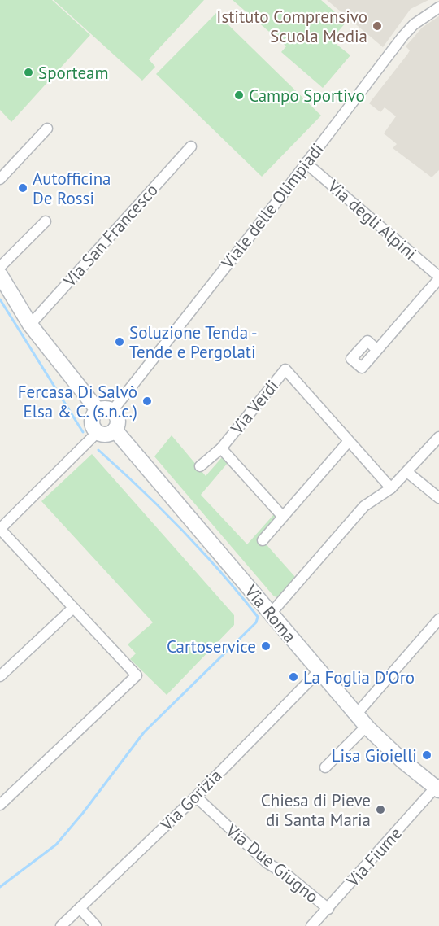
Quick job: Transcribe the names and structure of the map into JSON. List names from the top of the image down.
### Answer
{
  "streets": {
    "main road": ["Via Roma"],
    "street": [
      "Viale delle Olimpiadi",
      "Via degli Alpini",
      "Via San Francesco",
      "Via Verdi",
      "Via Gorizia",
      "Via Fiume",
      "Via Due Giugno"
    ]
  },
  "crossings": [
    ["Viale delle Olimpiadi", "Via degli Alpini"],
    ["Viale delle Olimpiadi", "Via Roma"],
    ["Via Roma", "Via Gorizia"],
    ["Via Roma", "Via Fiume"],
    ["Via Gorizia", "Via Due Giugno"],
    ["Via Fiume", "Via Due Giugno"]
  ],
  "places": [
    "Istituto Comprensivo Scuola Media",
    "Sporteam",
    "Campo Sportivo",
    "Autofficina De Rossi",
    "Soluzione Tenda - Tende e Pergolati",
    "Fercasa Di Salvò Elsa & C. (s.n.c.)",
    "Cartoservice",
    "La Foglia D'Oro",
    "Lisa Gioielli",
    "Chiesa di Pieve di Santa Maria"
  ]
}
